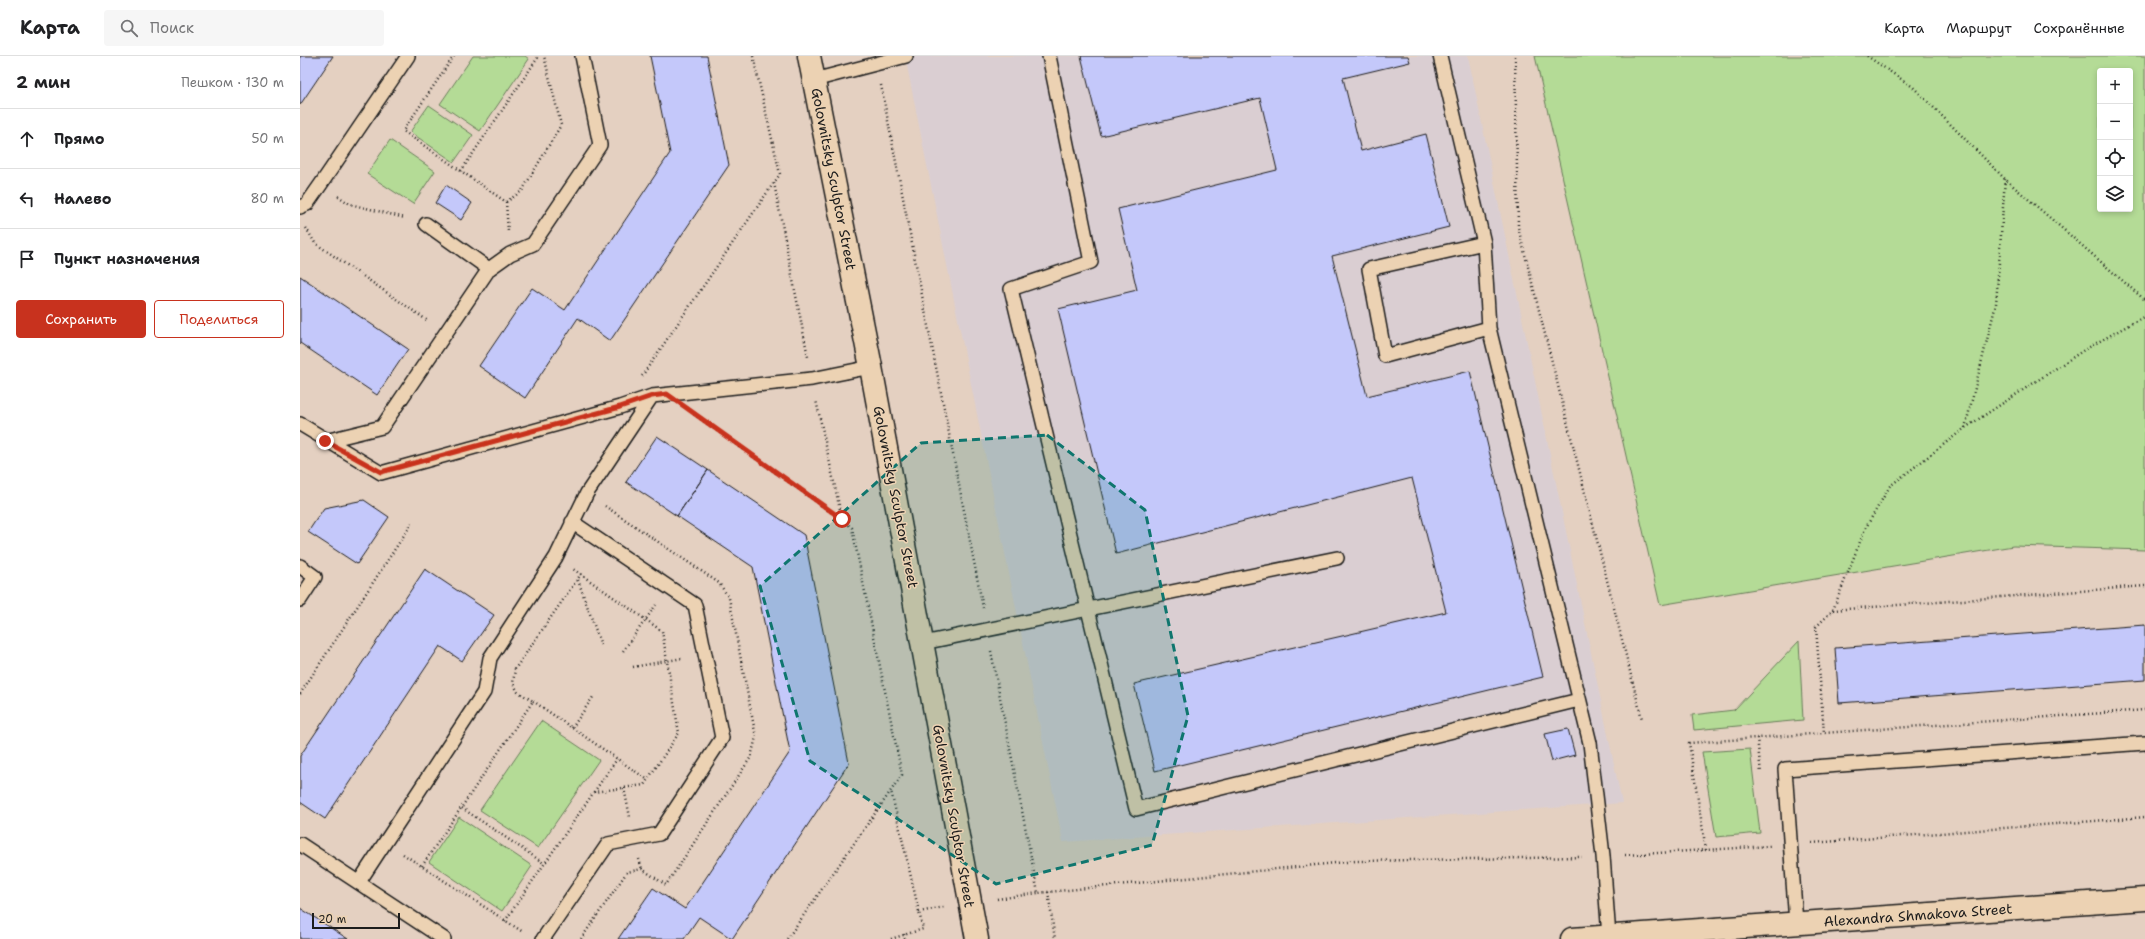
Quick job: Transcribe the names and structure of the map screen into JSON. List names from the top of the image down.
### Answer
{
  "streets": {
    "street": ["Golovnitsky Sculptor Street", "Alexandra Shmakova Street"]
  },
  "scale_bar": "20 m",
  "page": {
    "header": "Карта",
    "search": "Поиск",
    "nav": ["Карта", "Маршрут", "Сохранённые"],
    "heading": ["2 мин", "Пешком · 130 m"],
    "map_buttons": ["+", "−"],
    "list": [
      ["Прямо", "50 m"],
      ["Налево", "80 m"],
      "Пункт назначения"
    ],
    "buttons": ["Сохранить", "Поделиться"],
    "scale": "20 m"
  }
}
